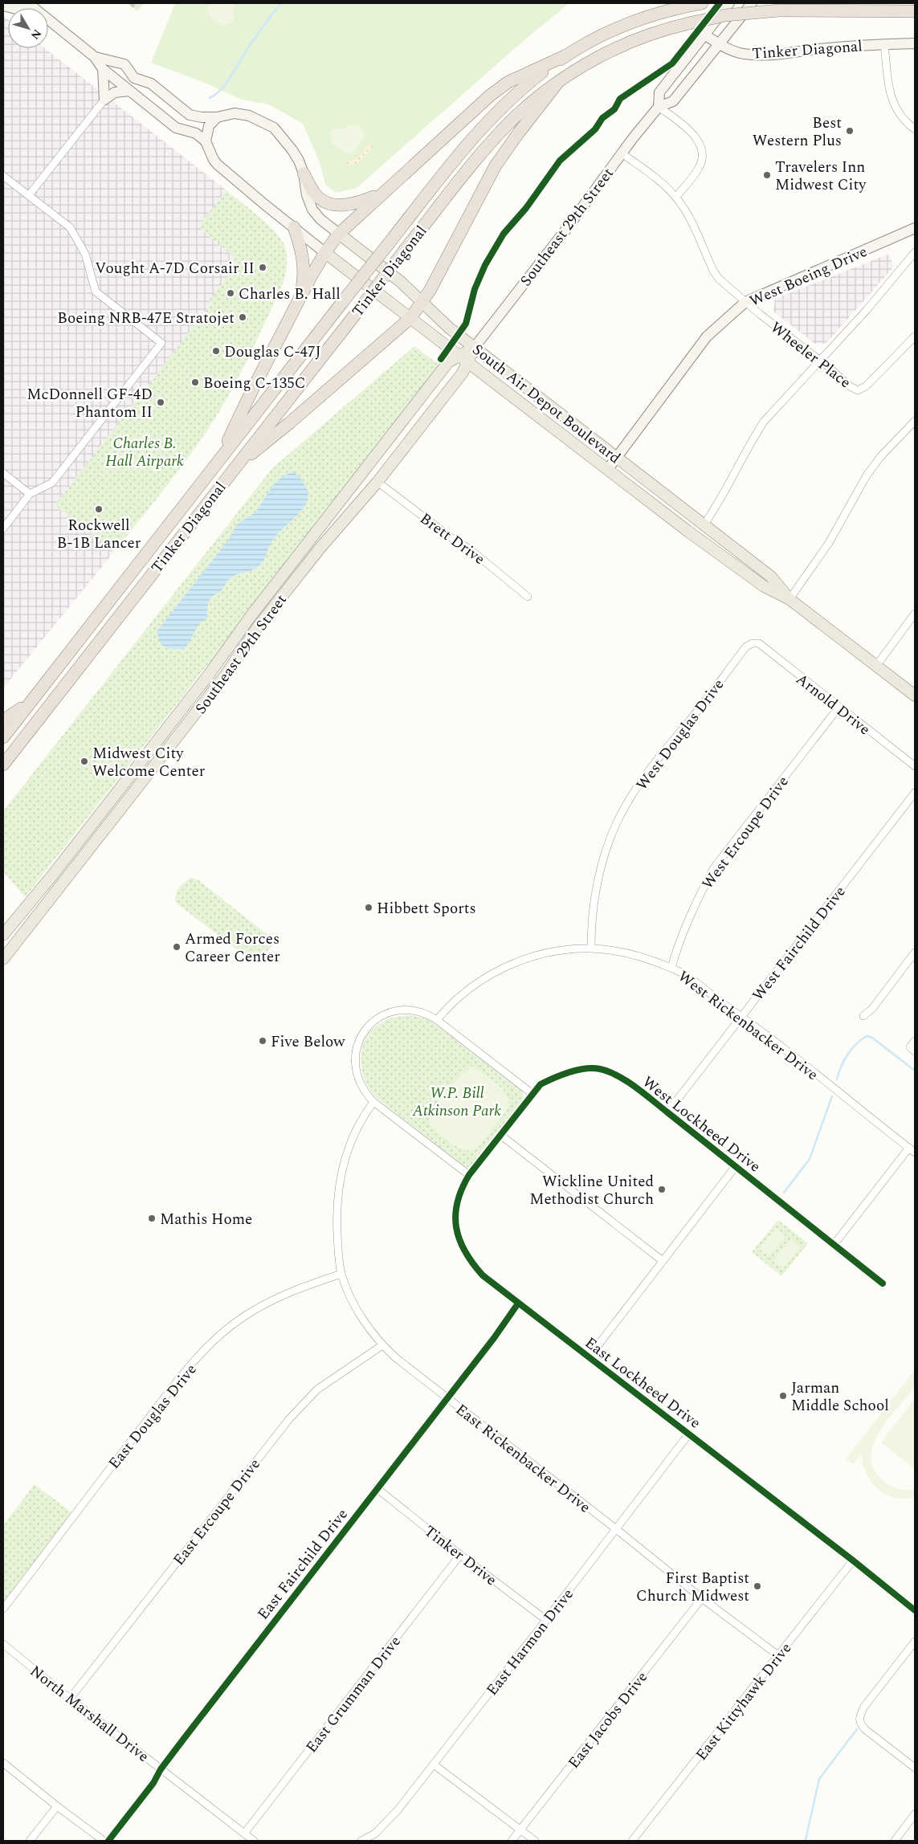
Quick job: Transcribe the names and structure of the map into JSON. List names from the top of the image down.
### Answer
{
  "streets": {
    "highway": ["Tinker Diagonal"],
    "main road": ["Southeast 29th Street", "West Boeing Drive", "South Air Depot Boulevard"],
    "street": [
      "Wheeler Place",
      "Brett Drive",
      "Arnold Drive",
      "West Douglas Drive",
      "West Ercoupe Drive",
      "West Fairchild Drive",
      "West Rickenbacker Drive",
      "West Lockheed Drive",
      "East Lockheed Drive",
      "East Douglas Drive",
      "East Rickenbacker Drive",
      "East Ercoupe Drive",
      "Tinker Drive",
      "East Fairchild Drive",
      "East Harmon Drive",
      "East Grumman Drive",
      "East Kittyhawk Drive",
      "North Marshall Drive",
      "East Jacobs Drive"
    ]
  },
  "crossings": [
    ["Tinker Diagonal", "Southeast 29th Street"],
    ["Southeast 29th Street", "Wheeler Place"],
    ["Southeast 29th Street", "South Air Depot Boulevard"],
    ["Southeast 29th Street", "Brett Drive"],
    ["West Boeing Drive", "Wheeler Place"],
    ["West Boeing Drive", "South Air Depot Boulevard"],
    ["Arnold Drive", "West Douglas Drive"],
    ["Arnold Drive", "West Ercoupe Drive"],
    ["West Douglas Drive", "West Rickenbacker Drive"],
    ["West Ercoupe Drive", "West Rickenbacker Drive"],
    ["West Fairchild Drive", "West Rickenbacker Drive"],
    ["West Fairchild Drive", "West Lockheed Drive"],
    ["West Lockheed Drive", "East Lockheed Drive"],
    ["East Lockheed Drive", "East Fairchild Drive"],
    ["East Lockheed Drive", "East Harmon Drive"],
    ["East Lockheed Drive", "East Kittyhawk Drive"],
    ["East Douglas Drive", "East Rickenbacker Drive"],
    ["East Rickenbacker Drive", "East Ercoupe Drive"],
    ["East Rickenbacker Drive", "East Fairchild Drive"],
    ["East Rickenbacker Drive", "East Harmon Drive"],
    ["East Rickenbacker Drive", "East Kittyhawk Drive"],
    ["East Rickenbacker Drive", "East Jacobs Drive"],
    ["East Ercoupe Drive", "North Marshall Drive"],
    ["Tinker Drive", "East Fairchild Drive"],
    ["Tinker Drive", "East Harmon Drive"],
    ["Tinker Drive", "East Grumman Drive"],
    ["East Fairchild Drive", "North Marshall Drive"],
    ["East Grumman Drive", "North Marshall Drive"]
  ],
  "parks": ["Charles B. Hall Airpark", "W.P. Bill Atkinson Park"],
  "places": [
    "Best Western Plus",
    "Travelers Inn Midwest City",
    "Vought A-7D Corsair II",
    "Charles B. Hall",
    "Boeing NRB-47E Stratojet",
    "Douglas C-47J",
    "Boeing C-135C",
    "McDonnell GF-4D Phantom II",
    "Rockwell B-1B Lancer",
    "Midwest City Welcome Center",
    "Hibbett Sports",
    "Armed Forces Career Center",
    "Five Below",
    "Wickline United Methodist Church",
    "Mathis Home",
    "Jarman Middle School",
    "First Baptist Church Midwest"
  ],
  "north": "bottom right"
}
